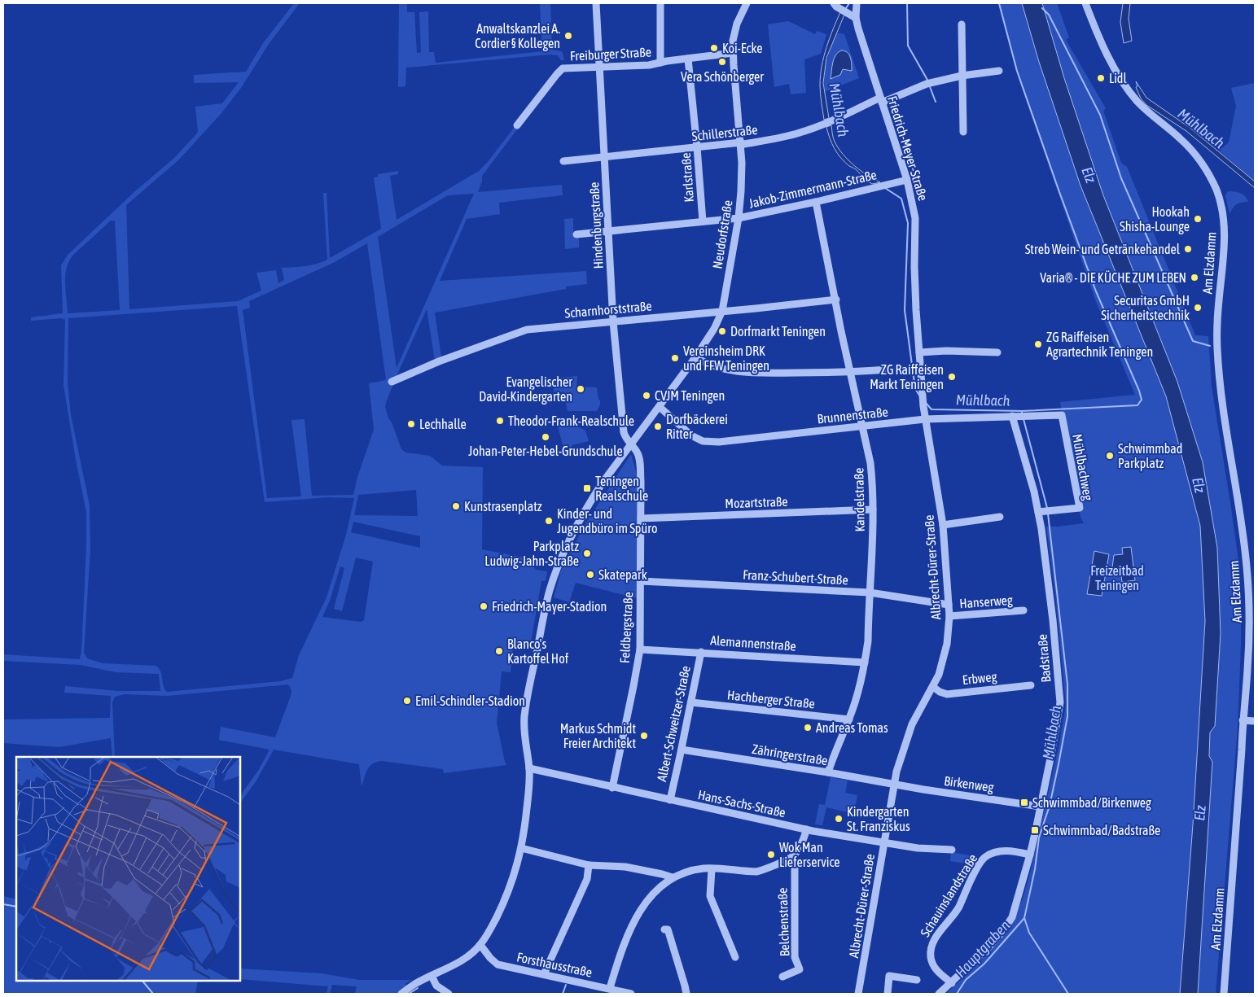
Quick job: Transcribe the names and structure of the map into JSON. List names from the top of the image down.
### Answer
{
  "streets": {
    "street": [
      "Freiburger Straße",
      "Schillerstraße",
      "Friedrich-Meyer-Straße",
      "Karlstraße",
      "Jakob-Zimmermann-Straße",
      "Hindenburgstraße",
      "Neudorfstraße",
      "Am Elzdamm",
      "Scharnhorststraße",
      "Brunnenstraße",
      "Mühlbachweg",
      "Kandelstraße",
      "Mozartstraße",
      "Albrecht-Dürer-Straße",
      "Franz-Schubert-Straße",
      "Hanserweg",
      "Feldbergstraße",
      "Alemannenstraße",
      "Badstraße",
      "Erbweg",
      "Hachberger Straße",
      "Albert-Schweitzer-Straße",
      "Zähringerstraße",
      "Birkenweg",
      "Hans-Sachs-Straße",
      "Schauinslandstraße",
      "Belchenstraße",
      "Forsthausstraße"
    ]
  },
  "crossings": [
    ["Freiburger Straße", "Karlstraße"],
    ["Freiburger Straße", "Hindenburgstraße"],
    ["Freiburger Straße", "Neudorfstraße"],
    ["Schillerstraße", "Friedrich-Meyer-Straße"],
    ["Schillerstraße", "Karlstraße"],
    ["Schillerstraße", "Hindenburgstraße"],
    ["Schillerstraße", "Neudorfstraße"],
    ["Friedrich-Meyer-Straße", "Jakob-Zimmermann-Straße"],
    ["Friedrich-Meyer-Straße", "Brunnenstraße"],
    ["Friedrich-Meyer-Straße", "Albrecht-Dürer-Straße"],
    ["Karlstraße", "Jakob-Zimmermann-Straße"],
    ["Jakob-Zimmermann-Straße", "Hindenburgstraße"],
    ["Jakob-Zimmermann-Straße", "Neudorfstraße"],
    ["Jakob-Zimmermann-Straße", "Kandelstraße"],
    ["Hindenburgstraße", "Neudorfstraße"],
    ["Hindenburgstraße", "Scharnhorststraße"],
    ["Hindenburgstraße", "Feldbergstraße"],
    ["Neudorfstraße", "Scharnhorststraße"],
    ["Neudorfstraße", "Brunnenstraße"],
    ["Neudorfstraße", "Feldbergstraße"],
    ["Neudorfstraße", "Hans-Sachs-Straße"],
    ["Neudorfstraße", "Forsthausstraße"],
    ["Scharnhorststraße", "Kandelstraße"],
    ["Brunnenstraße", "Mühlbachweg"],
    ["Brunnenstraße", "Kandelstraße"],
    ["Brunnenstraße", "Albrecht-Dürer-Straße"],
    ["Brunnenstraße", "Badstraße"],
    ["Mühlbachweg", "Badstraße"],
    ["Kandelstraße", "Mozartstraße"],
    ["Kandelstraße", "Franz-Schubert-Straße"],
    ["Kandelstraße", "Alemannenstraße"],
    ["Kandelstraße", "Hachberger Straße"],
    ["Kandelstraße", "Zähringerstraße"],
    ["Mozartstraße", "Feldbergstraße"],
    ["Albrecht-Dürer-Straße", "Franz-Schubert-Straße"],
    ["Albrecht-Dürer-Straße", "Hanserweg"],
    ["Albrecht-Dürer-Straße", "Erbweg"],
    ["Albrecht-Dürer-Straße", "Zähringerstraße"],
    ["Albrecht-Dürer-Straße", "Birkenweg"],
    ["Albrecht-Dürer-Straße", "Hans-Sachs-Straße"],
    ["Franz-Schubert-Straße", "Feldbergstraße"],
    ["Feldbergstraße", "Alemannenstraße"],
    ["Feldbergstraße", "Hans-Sachs-Straße"],
    ["Alemannenstraße", "Albert-Schweitzer-Straße"],
    ["Badstraße", "Birkenweg"],
    ["Badstraße", "Schauinslandstraße"],
    ["Hachberger Straße", "Albert-Schweitzer-Straße"],
    ["Albert-Schweitzer-Straße", "Zähringerstraße"],
    ["Albert-Schweitzer-Straße", "Hans-Sachs-Straße"],
    ["Zähringerstraße", "Birkenweg"]
  ],
  "water": ["Mühlbach", "Elz", "Hauptgraben"],
  "parks": ["Freizeitbad Teningen"],
  "places": {
    "other": [
      "Anwaltskanzlei A. Cordier § Kollegen",
      "Koi-Ecke",
      "Vera Schönberger",
      "Lidl",
      "Hookah Shisha-Lounge",
      "Streb Wein- und Getränkehandel",
      "Varia® - DIE KÜCHE ZUM LEBEN",
      "Securitas GmbH Sicherheitstechnik",
      "Dorfmarkt Teningen",
      "ZG Raiffeisen Agrartechnik Teningen",
      "Vereinsheim DRK und FFW Teningen",
      "ZG Raiffeisen Markt Teningen",
      "Evangelischer David-Kindergarten",
      "CVJM Teningen",
      "Theodor-Frank-Realschule",
      "Lechhalle",
      "Dorfbäckerei Ritter",
      "Johan-Peter-Hebel-Grundschule",
      "Schwimmbad Parkplatz",
      "Kunstrasenplatz",
      "Kinder- und Jugendbüro im Spüro",
      "Parkplatz Ludwig-Jahn-Straße",
      "Skatepark",
      "Friedrich-Mayer-Stadion",
      "Blanco's Kartoffel Hof",
      "Emil-Schindler-Stadion",
      "Andreas Tomas",
      "Markus Schmidt Freier Architekt",
      "Kindergarten St. Franziskus",
      "Wok Man Lieferservice"
    ],
    "transit": ["Teningen Realschule", "Schwimmbad/Birkenweg", "Schwimmbad/Badstraße"]
  }
}
